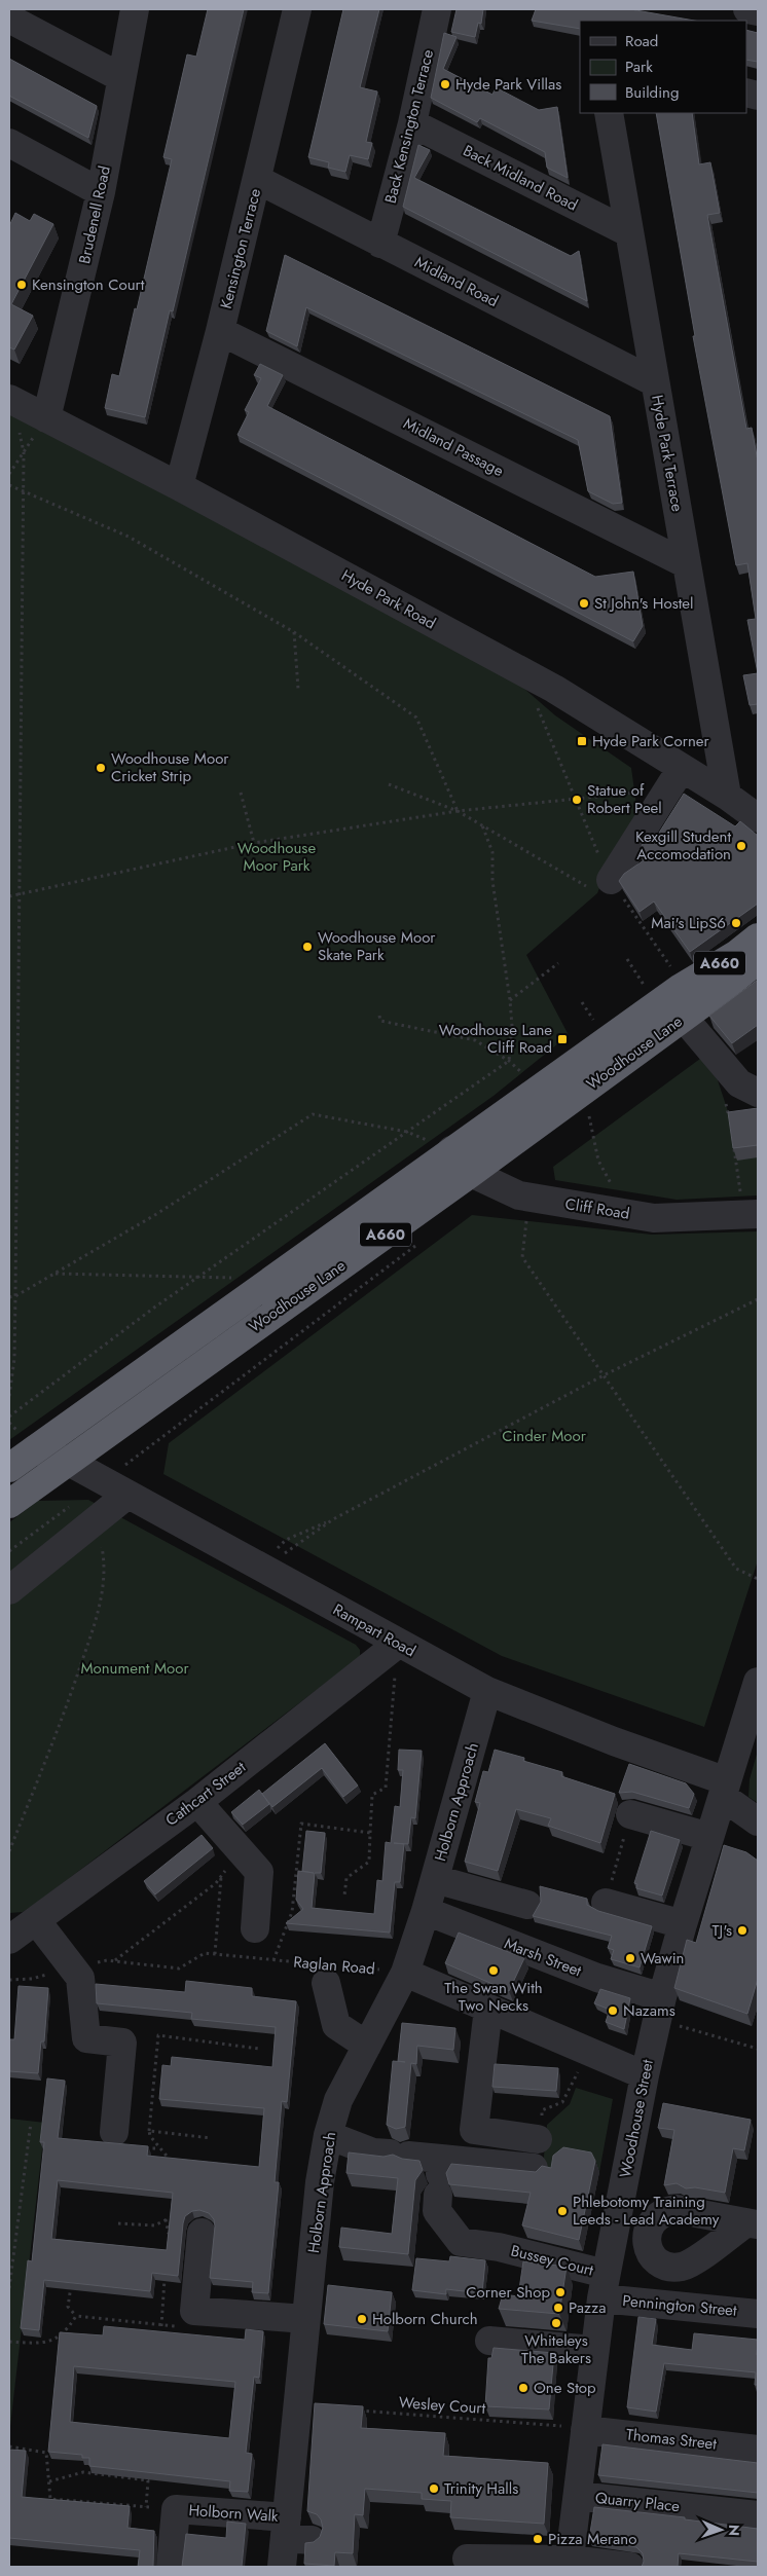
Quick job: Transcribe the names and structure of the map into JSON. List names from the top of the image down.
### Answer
{
  "streets": {
    "highway": ["A660", "Woodhouse Lane"],
    "street": [
      "Back Kensington Terrace",
      "Back Midland Road",
      "Brudenell Road",
      "Kensington Terrace",
      "Midland Road",
      "Midland Passage",
      "Hyde Park Terrace",
      "Hyde Park Road",
      "Cliff Road",
      "Rampart Road",
      "Cathcart Street",
      "Holborn Approach",
      "Marsh Street",
      "Woodhouse Street",
      "Bussey Court",
      "Pennington Street",
      "Thomas Street",
      "Quarry Place",
      "Holborn Walk"
    ],
    "path": ["Raglan Road", "Wesley Court"]
  },
  "crossings": [
    ["Back Kensington Terrace", "Back Midland Road"],
    ["Back Kensington Terrace", "Midland Road"],
    ["Back Midland Road", "Hyde Park Terrace"],
    ["Brudenell Road", "Hyde Park Road"],
    ["Kensington Terrace", "Midland Road"],
    ["Kensington Terrace", "Midland Passage"],
    ["Kensington Terrace", "Hyde Park Road"],
    ["Midland Road", "Hyde Park Terrace"],
    ["Midland Passage", "Hyde Park Terrace"],
    ["Hyde Park Terrace", "Hyde Park Road"],
    ["Woodhouse Lane", "Cliff Road"],
    ["Woodhouse Lane", "Rampart Road"],
    ["Rampart Road", "Cathcart Street"],
    ["Rampart Road", "Holborn Approach"],
    ["Rampart Road", "Woodhouse Street"],
    ["Holborn Approach", "Marsh Street"],
    ["Holborn Approach", "Raglan Road"],
    ["Holborn Approach", "Holborn Walk"],
    ["Marsh Street", "Woodhouse Street"],
    ["Woodhouse Street", "Bussey Court"],
    ["Woodhouse Street", "Pennington Street"],
    ["Woodhouse Street", "Wesley Court"],
    ["Woodhouse Street", "Thomas Street"],
    ["Woodhouse Street", "Quarry Place"],
    ["Bussey Court", "Pennington Street"],
    ["Wesley Court", "Thomas Street"]
  ],
  "parks": ["Woodhouse Moor Park", "Cinder Moor", "Monument Moor"],
  "places": {
    "other": [
      "Hyde Park Villas",
      "Kensington Court",
      "St John's Hostel",
      "Woodhouse Moor Cricket Strip",
      "Statue of Robert Peel",
      "Kexgill Student Accomodation",
      "Mai's LipS6",
      "Woodhouse Moor Skate Park",
      "TJ's",
      "Wawin",
      "The Swan With Two Necks",
      "Nazams",
      "Phlebotomy Training Leeds - Lead Academy",
      "Corner Shop",
      "Pazza",
      "Holborn Church",
      "Whiteleys The Bakers",
      "One Stop",
      "Trinity Halls",
      "Pizza Merano"
    ],
    "transit": ["Hyde Park Corner", "Woodhouse Lane Cliff Road"]
  },
  "legend": ["Road", "Park", "Building"],
  "north": "right"
}
